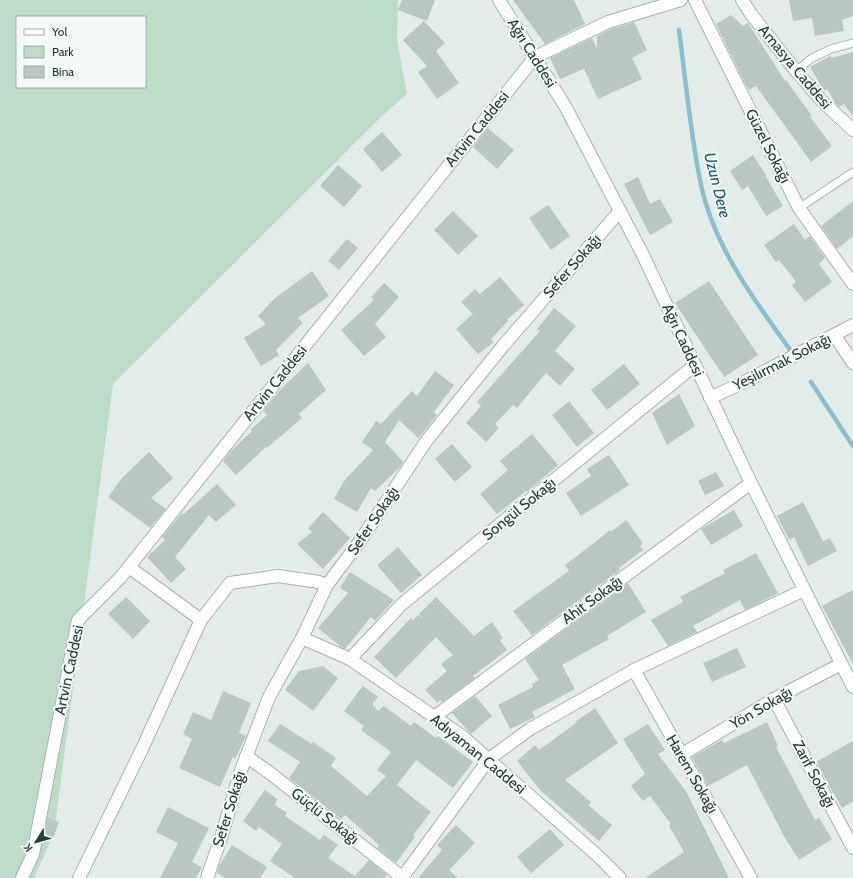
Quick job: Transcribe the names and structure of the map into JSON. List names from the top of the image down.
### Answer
{
  "streets": {
    "street": [
      "Ağrı Caddesi",
      "Amasya Caddesi",
      "Artvin Caddesi",
      "Güzel Sokağı",
      "Sefer Sokağı",
      "Yeşilırmak Sokağı",
      "Songül Sokağı",
      "Ahit Sokağı",
      "Yön Sokağı",
      "Adıyaman Caddesi",
      "Harem Sokağı",
      "Zarif Sokağı",
      "Güçlü Sokağı"
    ]
  },
  "crossings": [
    ["Ağrı Caddesi", "Artvin Caddesi"],
    ["Ağrı Caddesi", "Sefer Sokağı"],
    ["Ağrı Caddesi", "Yeşilırmak Sokağı"],
    ["Ağrı Caddesi", "Songül Sokağı"],
    ["Ağrı Caddesi", "Ahit Sokağı"],
    ["Ağrı Caddesi", "Yön Sokağı"],
    ["Sefer Sokağı", "Adıyaman Caddesi"],
    ["Sefer Sokağı", "Güçlü Sokağı"],
    ["Songül Sokağı", "Adıyaman Caddesi"],
    ["Ahit Sokağı", "Adıyaman Caddesi"],
    ["Yön Sokağı", "Harem Sokağı"],
    ["Yön Sokağı", "Zarif Sokağı"]
  ],
  "water": ["Uzun Dere"],
  "legend": ["Yol", "Park", "Bina"],
  "north": "bottom left"
}
